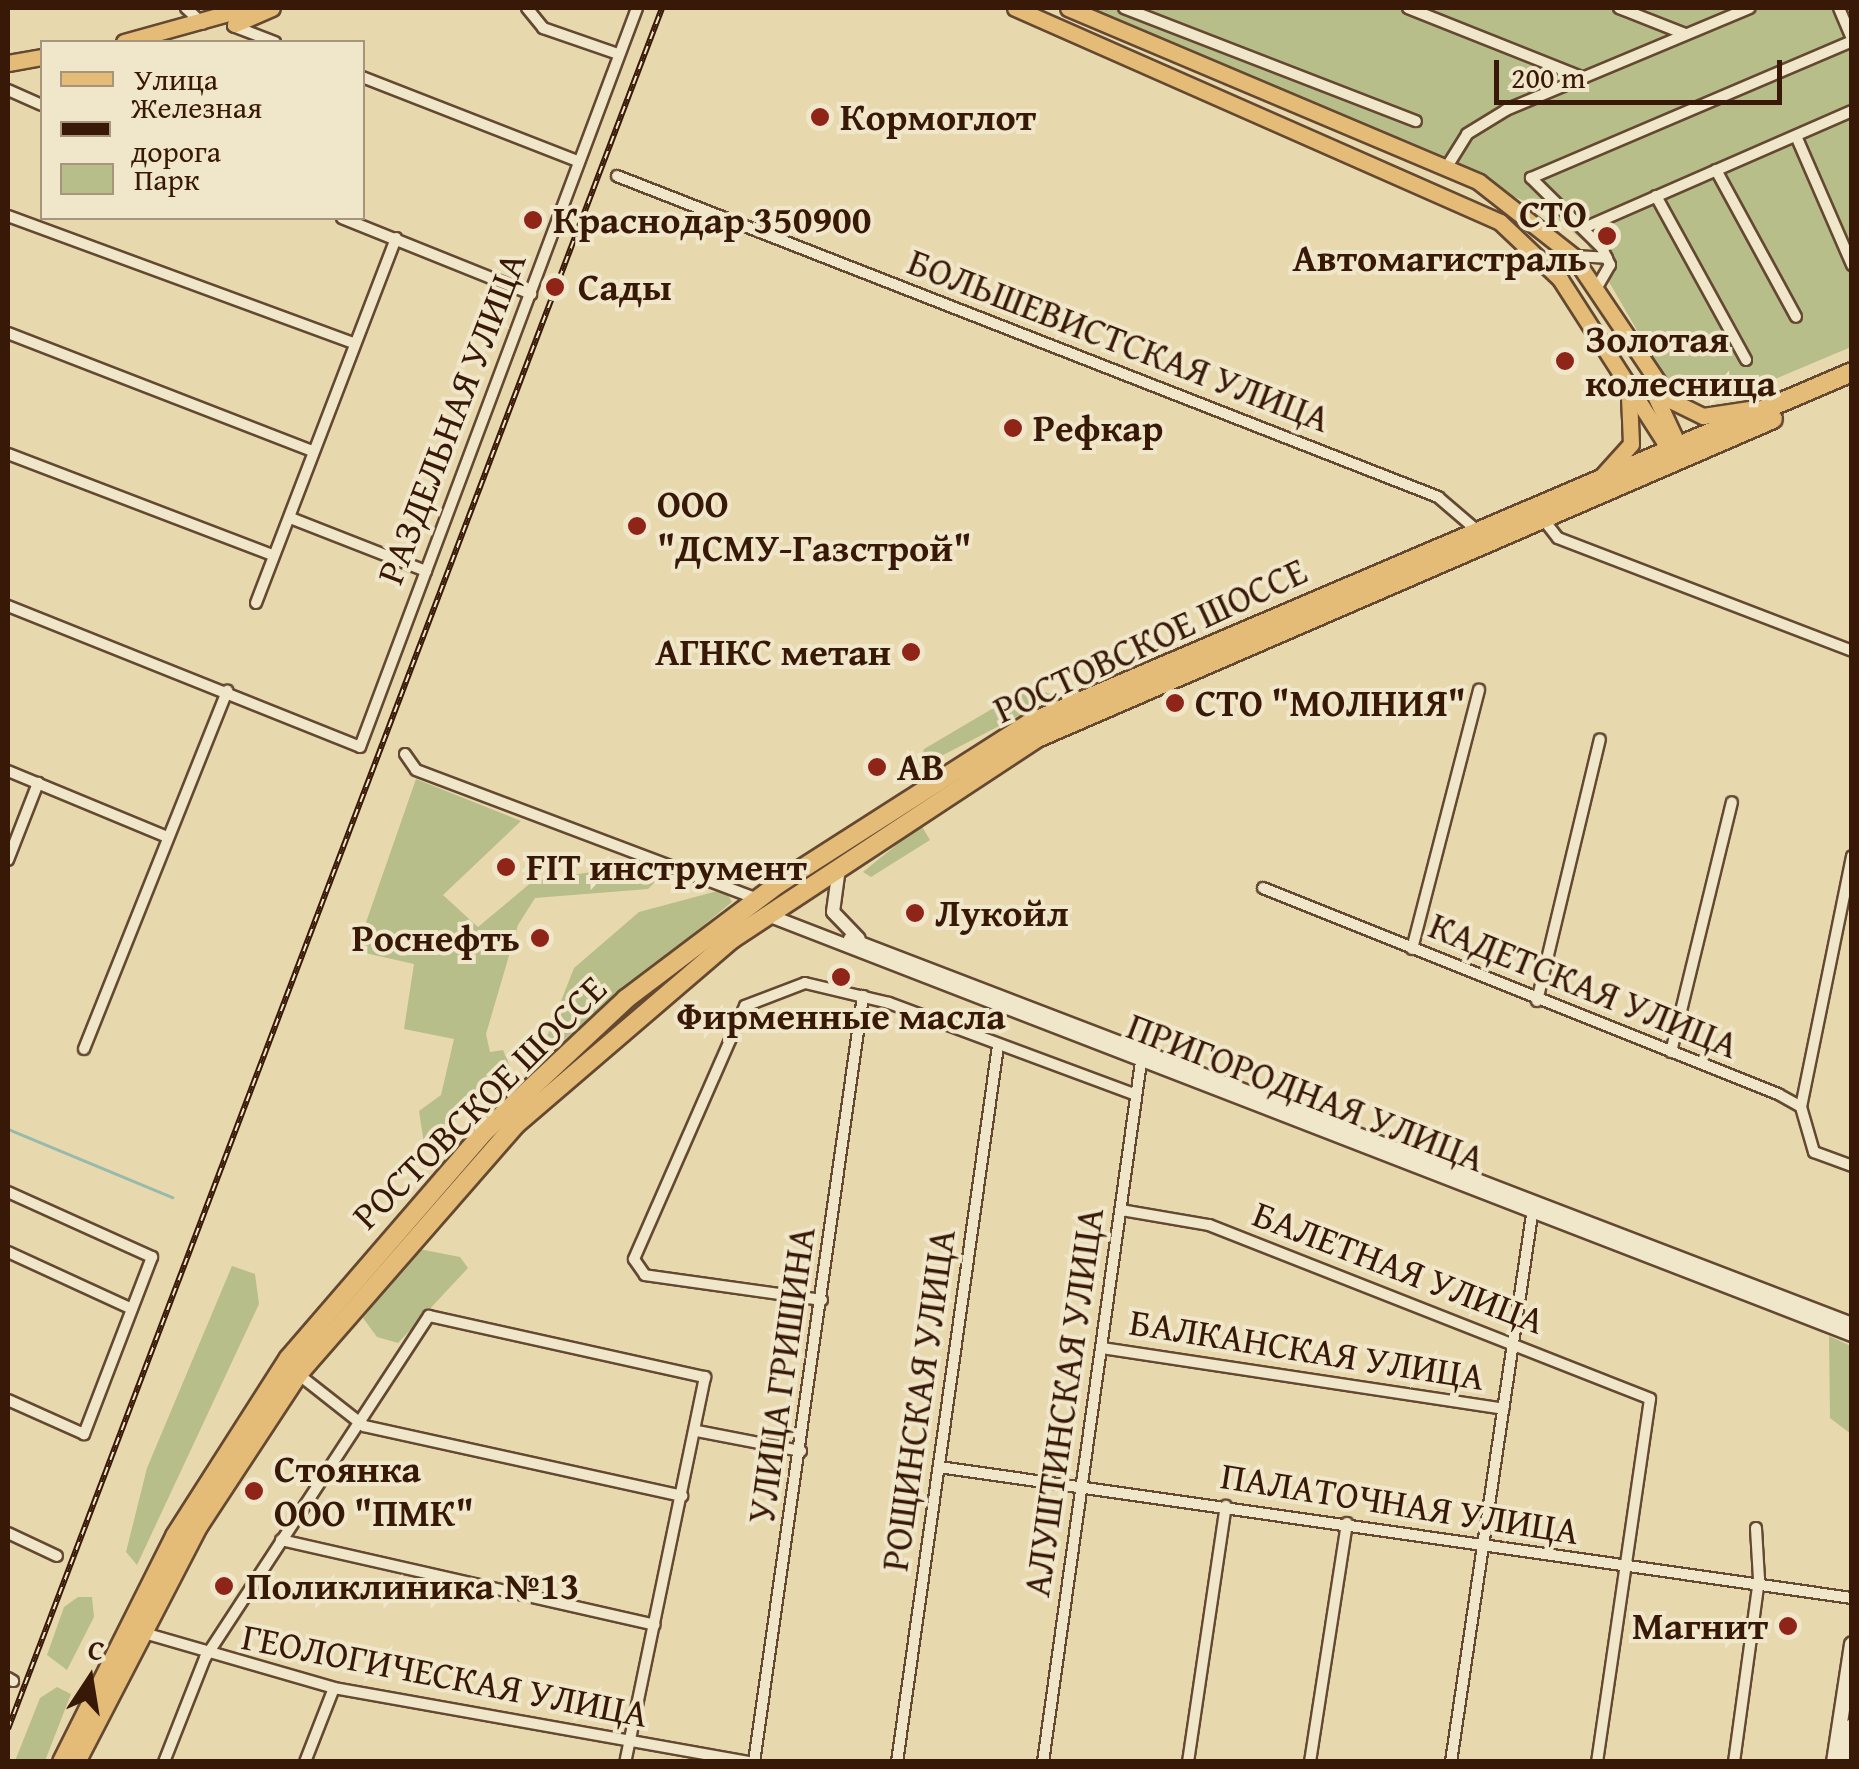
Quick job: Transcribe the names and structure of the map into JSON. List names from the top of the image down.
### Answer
{
  "streets": {
    "highway": ["РОСТОВСКОЕ ШОССЕ"],
    "street": [
      "БОЛЬШЕВИСТСКАЯ УЛИЦА",
      "РАЗДЕЛЬНАЯ УЛИЦА",
      "КАДЕТСКАЯ УЛИЦА",
      "ПРИГОРОДНАЯ УЛИЦА",
      "БАЛЕТНАЯ УЛИЦА",
      "БАЛКАНСКАЯ УЛИЦА",
      "УЛИЦА ГРИШИНА",
      "РОЩИНСКАЯ УЛИЦА",
      "АЛУШТИНСКАЯ УЛИЦА",
      "ПАЛАТОЧНАЯ УЛИЦА",
      "ГЕОЛОГИЧЕСКАЯ УЛИЦА"
    ]
  },
  "crossings": [
    ["БОЛЬШЕВИСТСКАЯ УЛИЦА", "РОСТОВСКОЕ ШОССЕ"],
    ["РОСТОВСКОЕ ШОССЕ", "ПРИГОРОДНАЯ УЛИЦА"],
    ["РОСТОВСКОЕ ШОССЕ", "ГЕОЛОГИЧЕСКАЯ УЛИЦА"],
    ["ПРИГОРОДНАЯ УЛИЦА", "УЛИЦА ГРИШИНА"],
    ["ПРИГОРОДНАЯ УЛИЦА", "РОЩИНСКАЯ УЛИЦА"],
    ["ПРИГОРОДНАЯ УЛИЦА", "АЛУШТИНСКАЯ УЛИЦА"],
    ["БАЛЕТНАЯ УЛИЦА", "АЛУШТИНСКАЯ УЛИЦА"],
    ["БАЛЕТНАЯ УЛИЦА", "ПАЛАТОЧНАЯ УЛИЦА"],
    ["БАЛКАНСКАЯ УЛИЦА", "АЛУШТИНСКАЯ УЛИЦА"],
    ["УЛИЦА ГРИШИНА", "ГЕОЛОГИЧЕСКАЯ УЛИЦА"],
    ["РОЩИНСКАЯ УЛИЦА", "ПАЛАТОЧНАЯ УЛИЦА"],
    ["АЛУШТИНСКАЯ УЛИЦА", "ПАЛАТОЧНАЯ УЛИЦА"]
  ],
  "places": [
    "Кормоглот",
    "Краснодар 350900",
    "СТО Автомагистраль",
    "Сады",
    "Золотая колесница",
    "Рефкар",
    "ООО \"ДСМУ-Газстрой\"",
    "АГНКС метан",
    "СТО \"МОЛНИЯ\"",
    "АВ",
    "FIT инструмент",
    "Лукойл",
    "Роснефть",
    "Фирменные масла",
    "Стоянка ООО \"ПМК\"",
    "Поликлиника №13",
    "Магнит"
  ],
  "legend": ["Улица", "Железная дорога", "Парк"],
  "scale_bar": "200 m",
  "north": "top"
}
